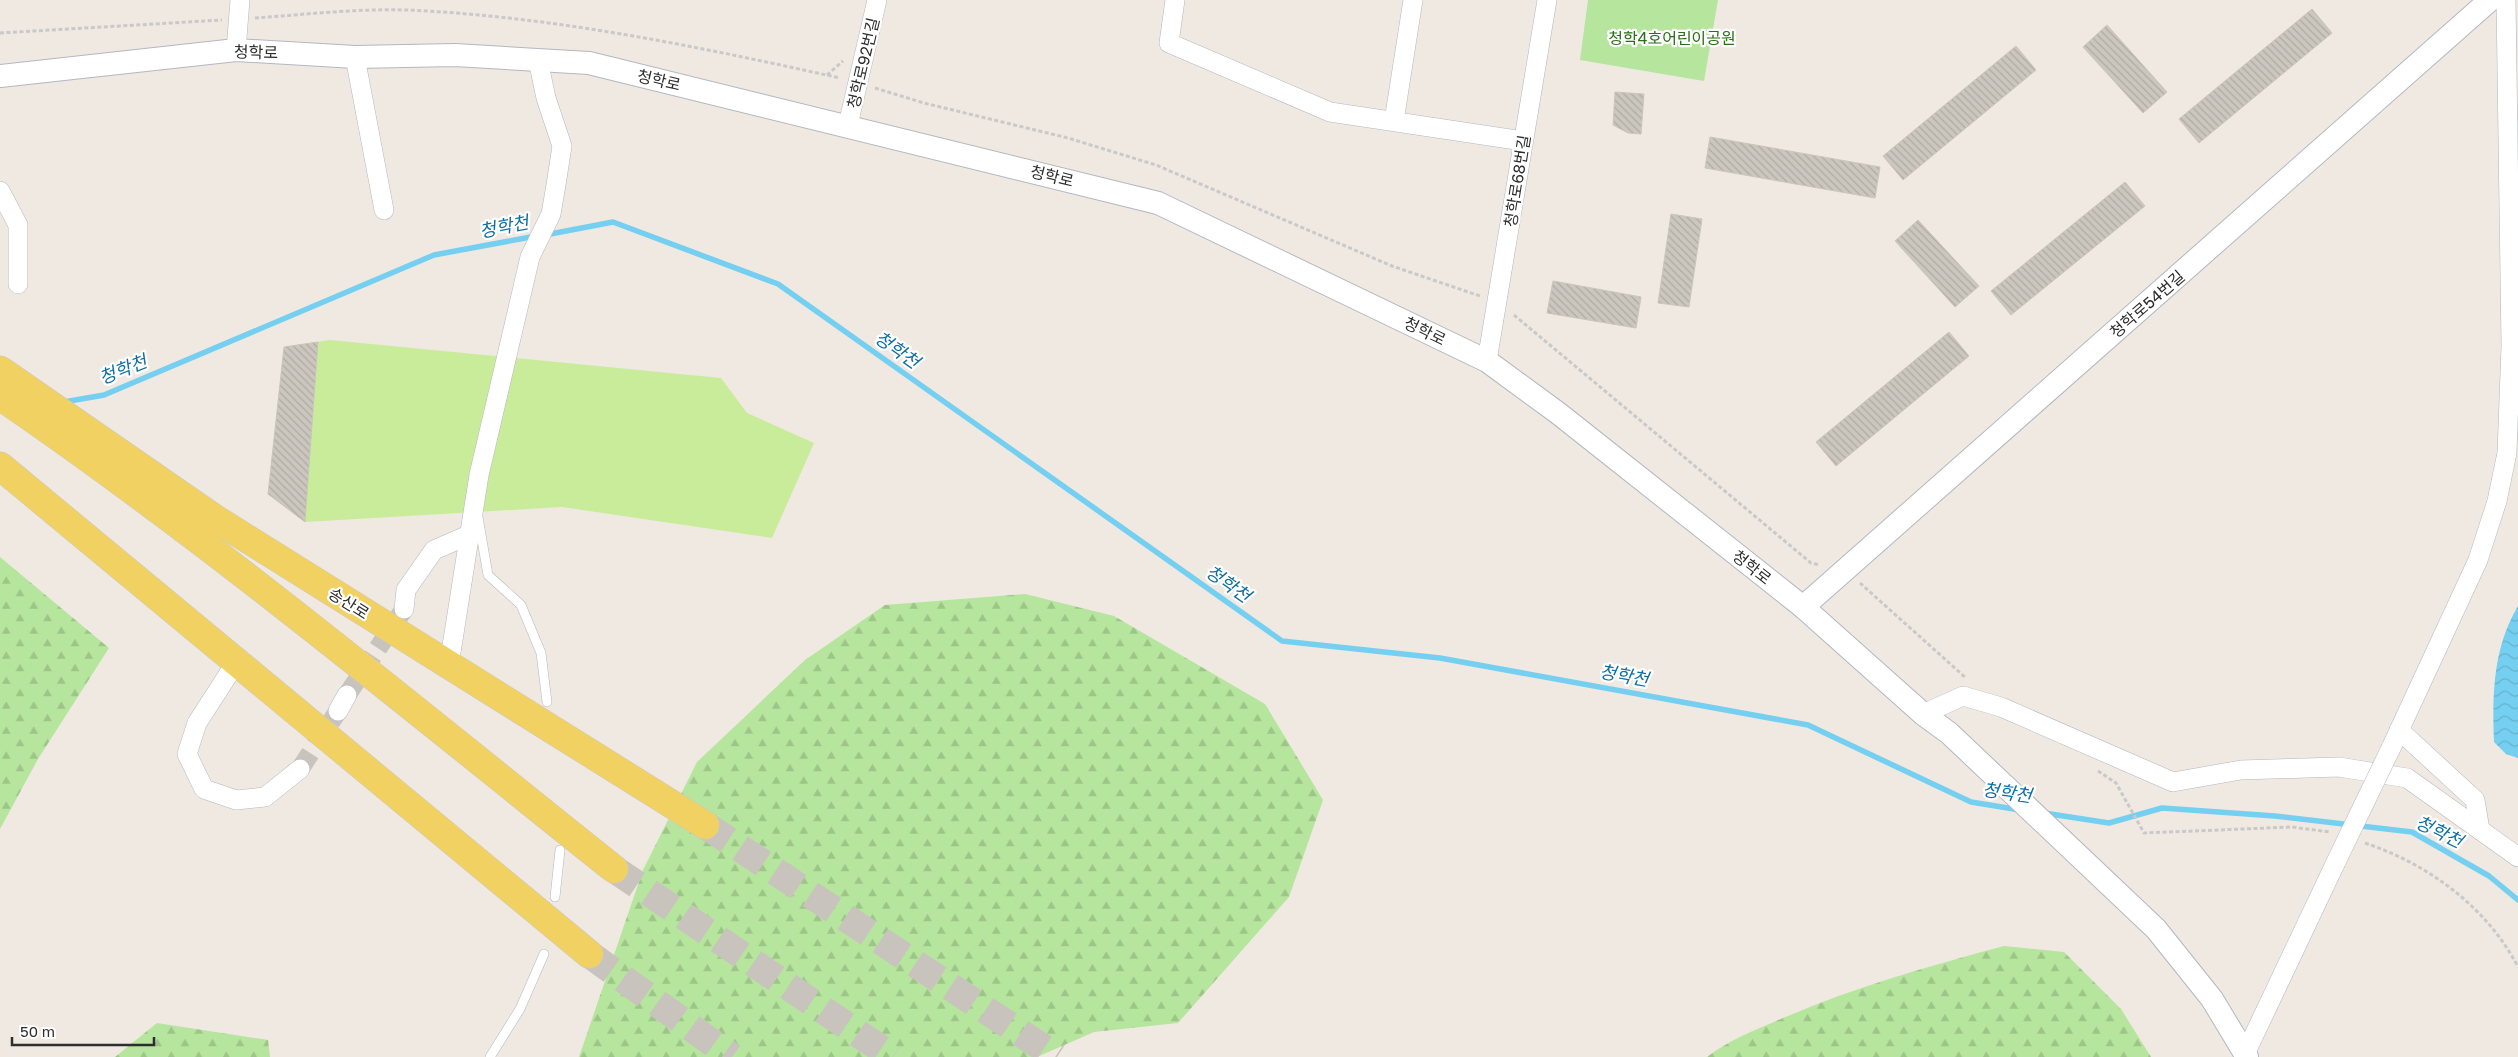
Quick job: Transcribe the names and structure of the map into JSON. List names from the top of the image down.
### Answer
{
  "streets": {
    "main road": ["송산로"],
    "street": [
      "청학로",
      "청학로92번길",
      "청학로68번길",
      "청학로54번길"
    ]
  },
  "crossings": [
    ["청학로", "청학로92번길"],
    ["청학로", "청학로68번길"],
    ["청학로", "청학로54번길"]
  ],
  "water": ["청학천"],
  "parks": ["청학4호어린이공원"],
  "scale_bar": "50 m"
}
